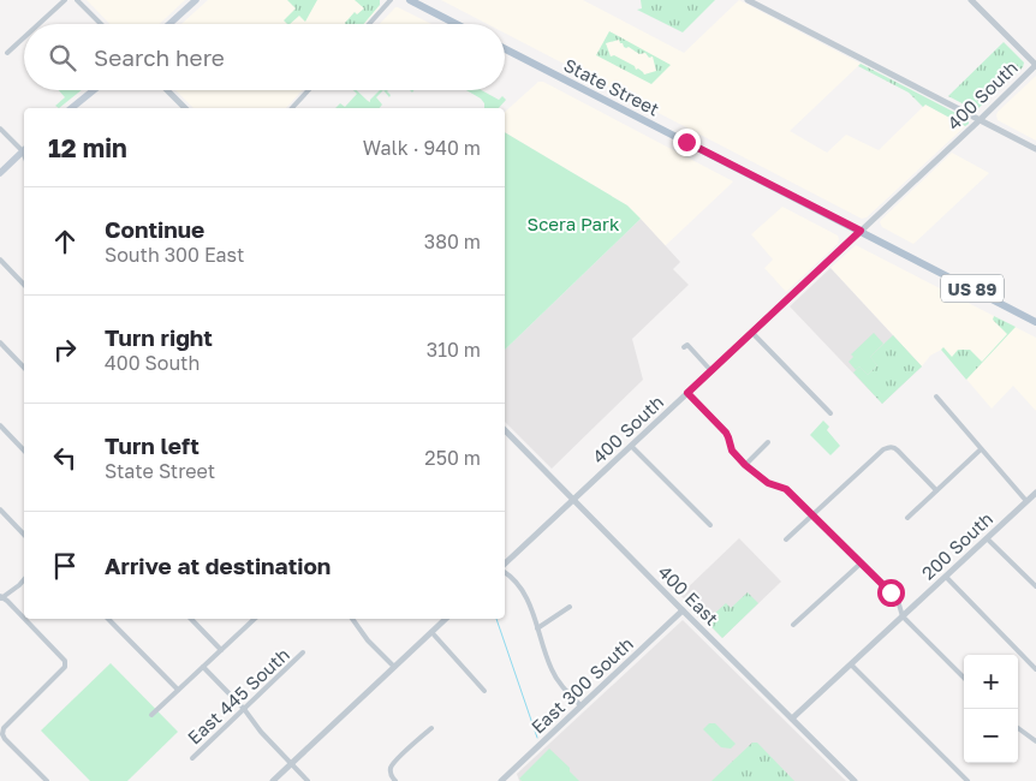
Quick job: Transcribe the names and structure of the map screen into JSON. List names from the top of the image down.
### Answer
{
  "streets": {
    "main road": ["State Street", "US 89"],
    "street": [
      "400 South",
      "200 South",
      "400 East",
      "East 300 South",
      "East 445 South"
    ]
  },
  "crossings": [
    ["State Street", "400 South"],
    ["400 South", "400 East"],
    ["200 South", "400 East"],
    ["400 East", "East 300 South"]
  ],
  "parks": ["Scera Park"],
  "page": {
    "search": "Search here",
    "heading": ["12 min", "Walk · 940 m"],
    "list": [
      ["Continue", "South 300 East", "380 m"],
      ["Turn right", "400 South", "310 m"],
      ["Turn left", "State Street", "250 m"],
      "Arrive at destination"
    ],
    "map_buttons": ["+", "−"]
  }
}
